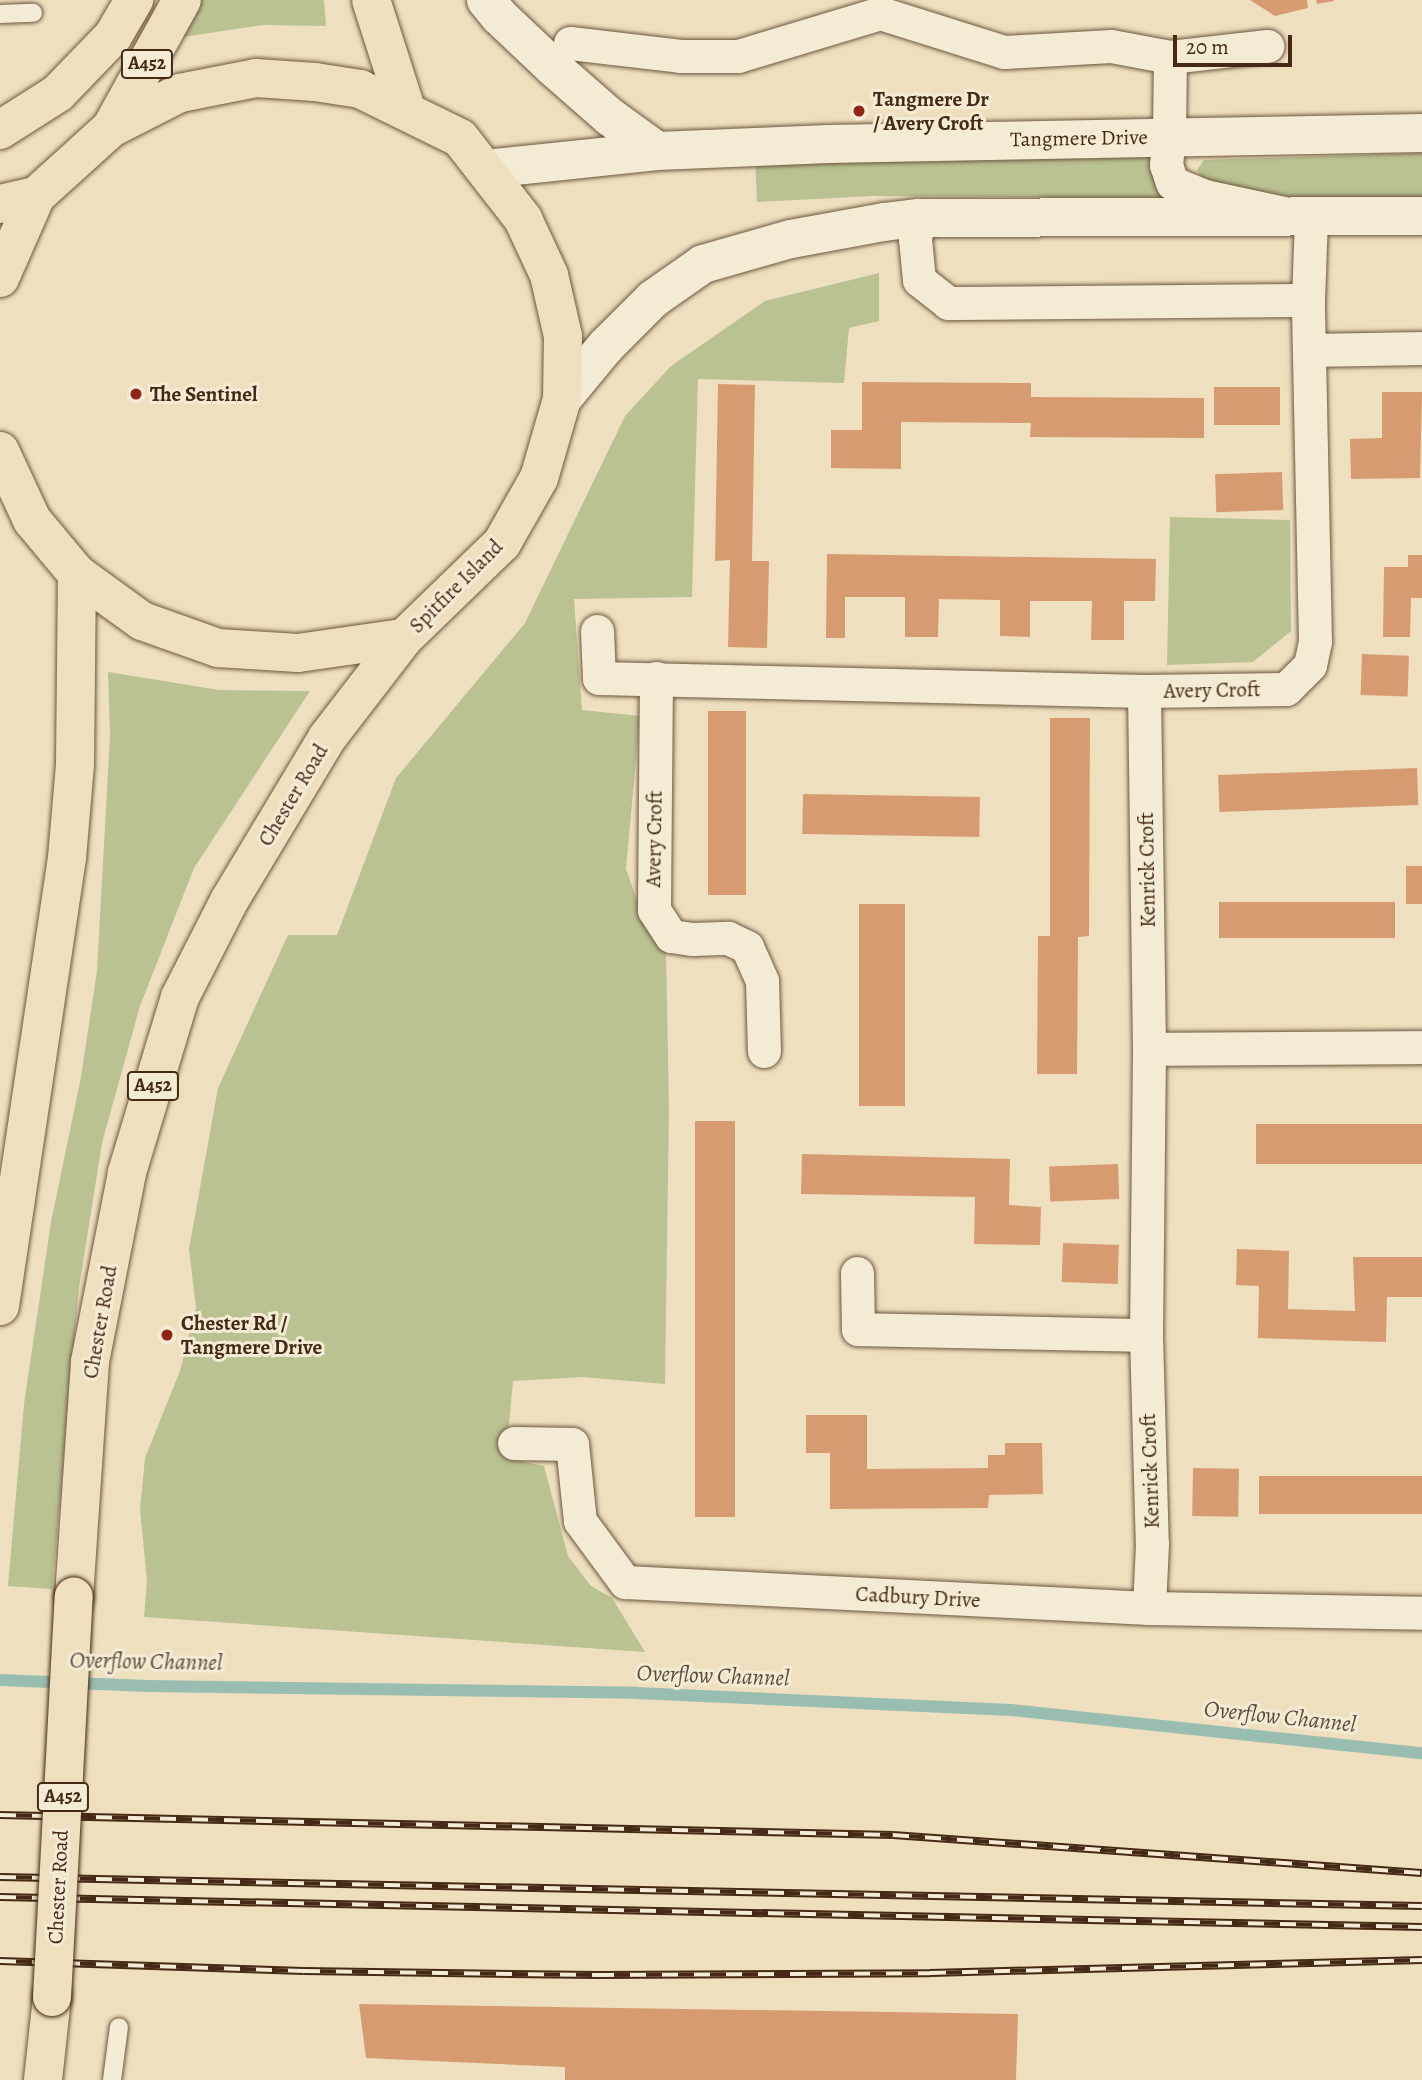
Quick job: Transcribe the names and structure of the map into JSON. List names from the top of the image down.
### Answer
{
  "streets": {
    "main road": ["A452", "Spitfire Island", "Chester Road"],
    "street": [
      "Tangmere Drive",
      "Avery Croft",
      "Kenrick Croft",
      "Cadbury Drive"
    ]
  },
  "crossings": [
    ["A452", "Spitfire Island"],
    ["Tangmere Drive", "Spitfire Island"],
    ["Spitfire Island", "Chester Road"],
    ["Avery Croft", "Kenrick Croft"],
    ["Kenrick Croft", "Cadbury Drive"]
  ],
  "water": ["Overflow Channel"],
  "places": ["Tangmere Dr / Avery Croft", "The Sentinel", "Chester Rd / Tangmere Drive"],
  "scale_bar": "20 m"
}
